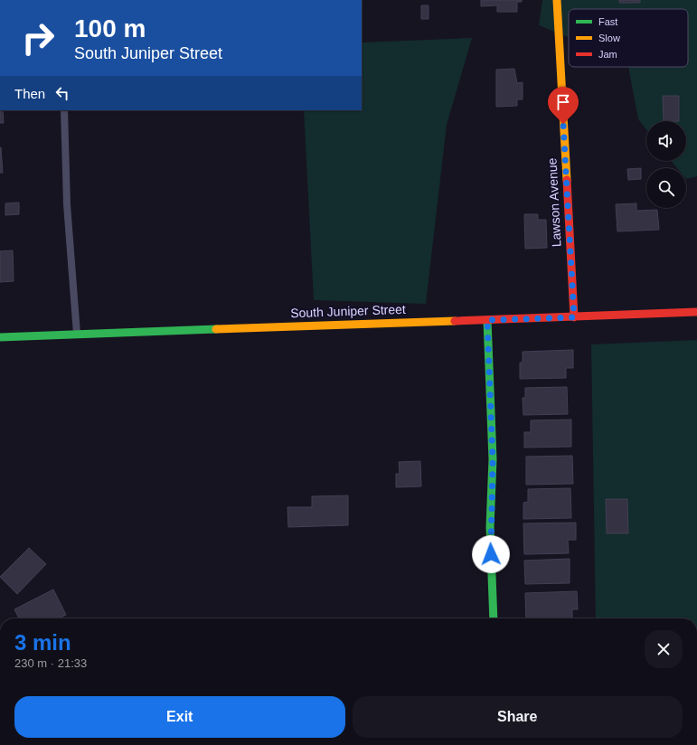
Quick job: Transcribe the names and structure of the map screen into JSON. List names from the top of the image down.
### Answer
{
  "streets": {
    "street": ["Lawson Avenue", "South Juniper Street"]
  },
  "crossings": [
    ["Lawson Avenue", "South Juniper Street"]
  ],
  "legend": ["Fast", "Slow", "Jam"],
  "page": {
    "turn": ["100 m", "South Juniper Street"],
    "then": "Then",
    "heading": ["3 min", "230 m · 21:33"],
    "buttons": ["Exit", "Share"]
  }
}
